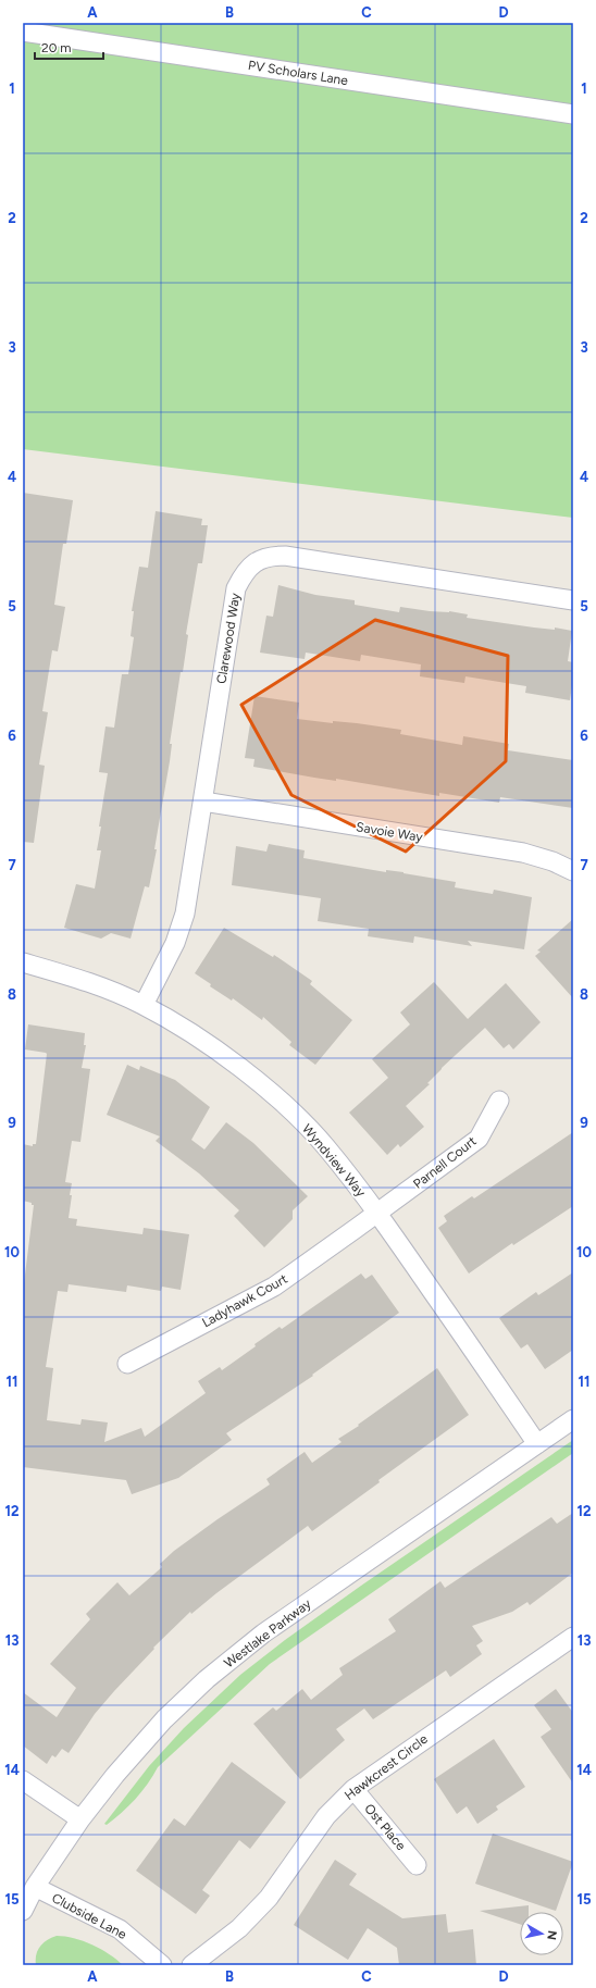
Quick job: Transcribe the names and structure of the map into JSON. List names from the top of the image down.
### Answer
{
  "streets": {
    "street": [
      "PV Scholars Lane",
      "Clarewood Way",
      "Savoie Way",
      "Wyndview Way",
      "Parnell Court",
      "Ladyhawk Court",
      "Westlake Parkway",
      "Hawkcrest Circle",
      "Ost Place",
      "Clubside Lane"
    ]
  },
  "crossings": [
    ["Clarewood Way", "Savoie Way"],
    ["Clarewood Way", "Wyndview Way"],
    ["Wyndview Way", "Parnell Court"],
    ["Wyndview Way", "Ladyhawk Court"],
    ["Wyndview Way", "Westlake Parkway"],
    ["Parnell Court", "Ladyhawk Court"],
    ["Westlake Parkway", "Clubside Lane"],
    ["Hawkcrest Circle", "Ost Place"]
  ],
  "scale_bar": "20 m",
  "north": "right",
  "grid": {
    "columns": [
      "A",
      "B",
      "C",
      "D"
    ],
    "rows": [
      "1",
      "2",
      "3",
      "4",
      "5",
      "6",
      "7",
      "8",
      "9",
      "10",
      "11",
      "12",
      "13",
      "14",
      "15"
    ]
  }
}
